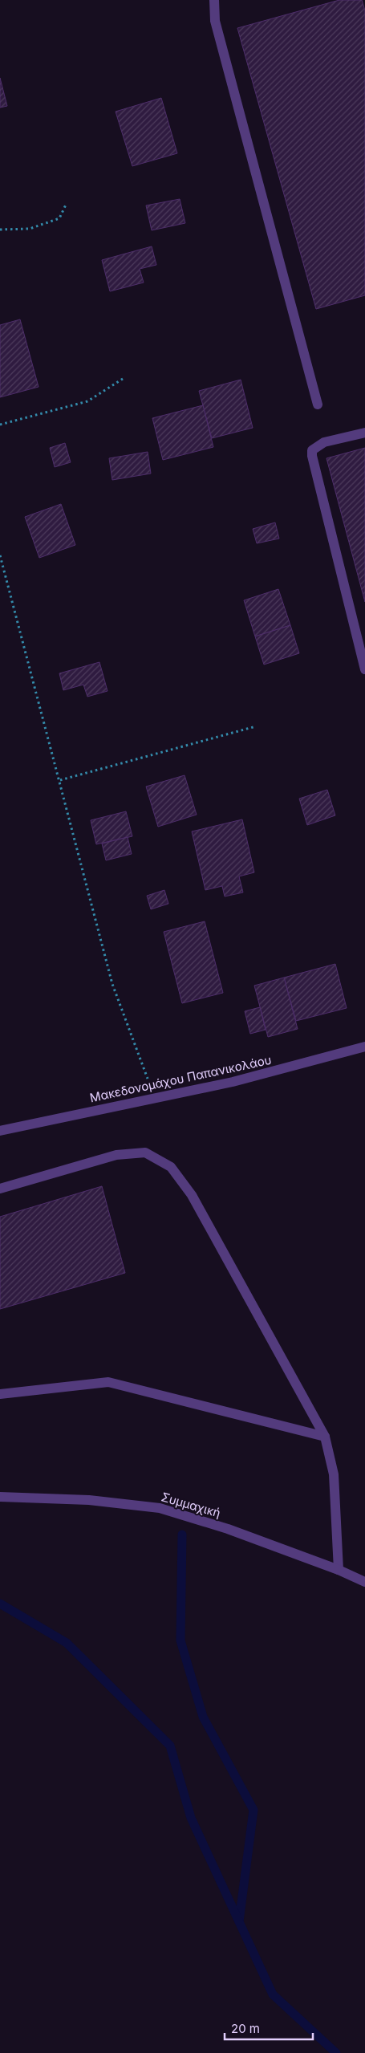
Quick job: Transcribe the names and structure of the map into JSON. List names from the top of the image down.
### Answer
{
  "streets": {
    "street": ["Μακεδονομάχου Παπανικολάου", "Συμμαχική"]
  },
  "scale_bar": "20 m"
}
